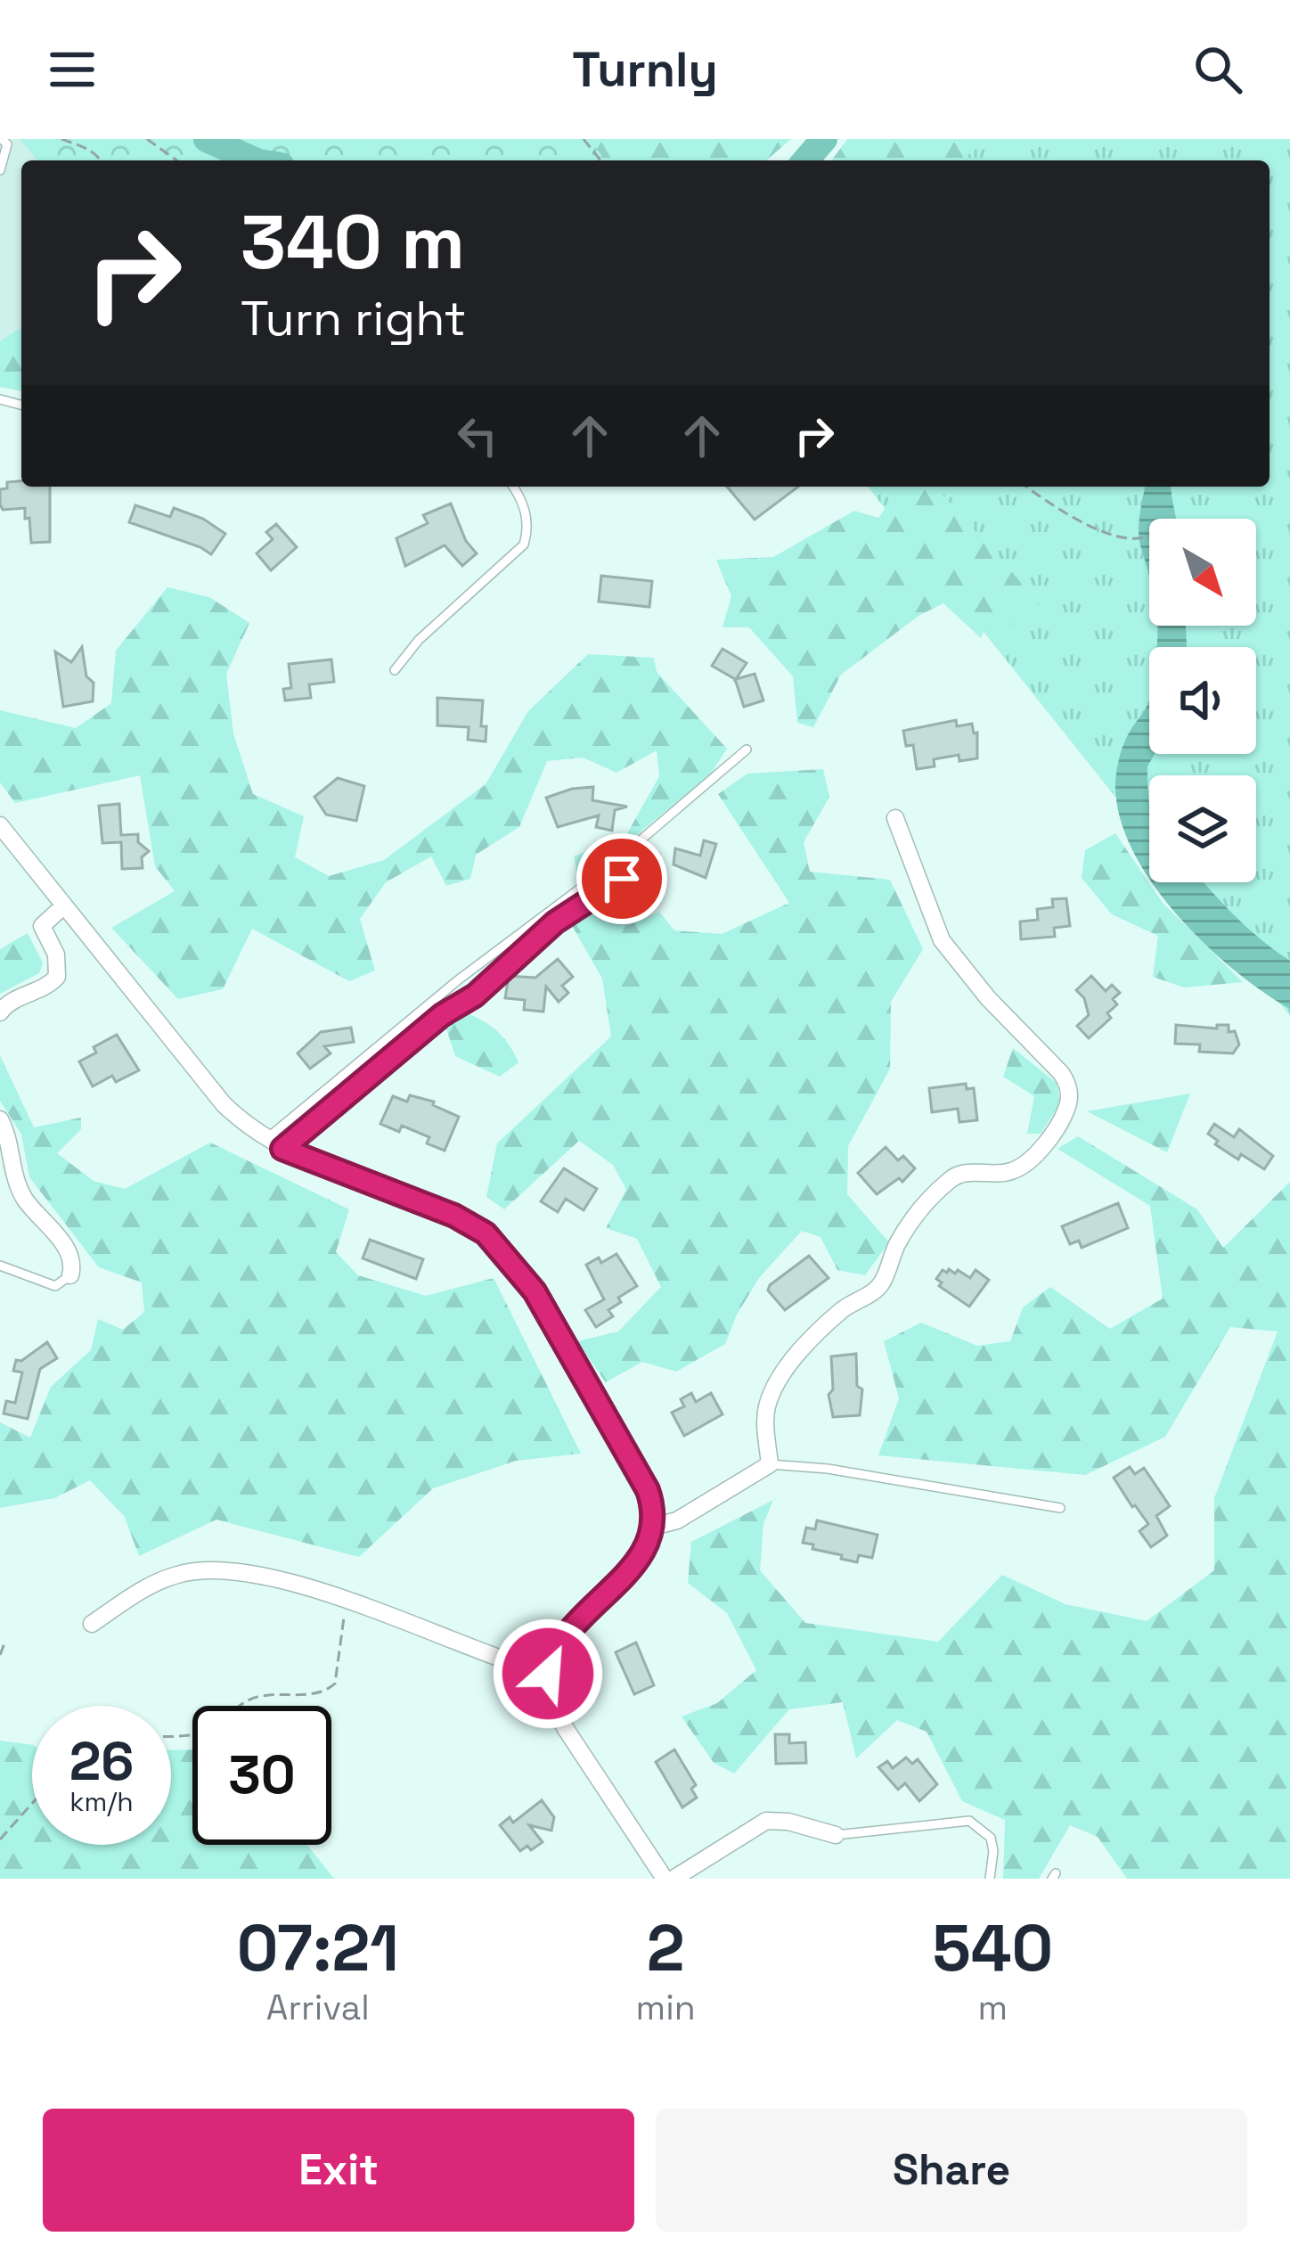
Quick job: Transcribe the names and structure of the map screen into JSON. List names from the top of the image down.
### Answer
{
  "north": "bottom right",
  "page": {
    "header": "Turnly",
    "turn": ["340 m", "Turn right"],
    "speed": "26 km/h",
    "limit": "30",
    "eta": [
      "07:21",
      "Arrival",
      "2",
      "min",
      "540",
      "m"
    ],
    "buttons": ["Exit", "Share"]
  }
}
